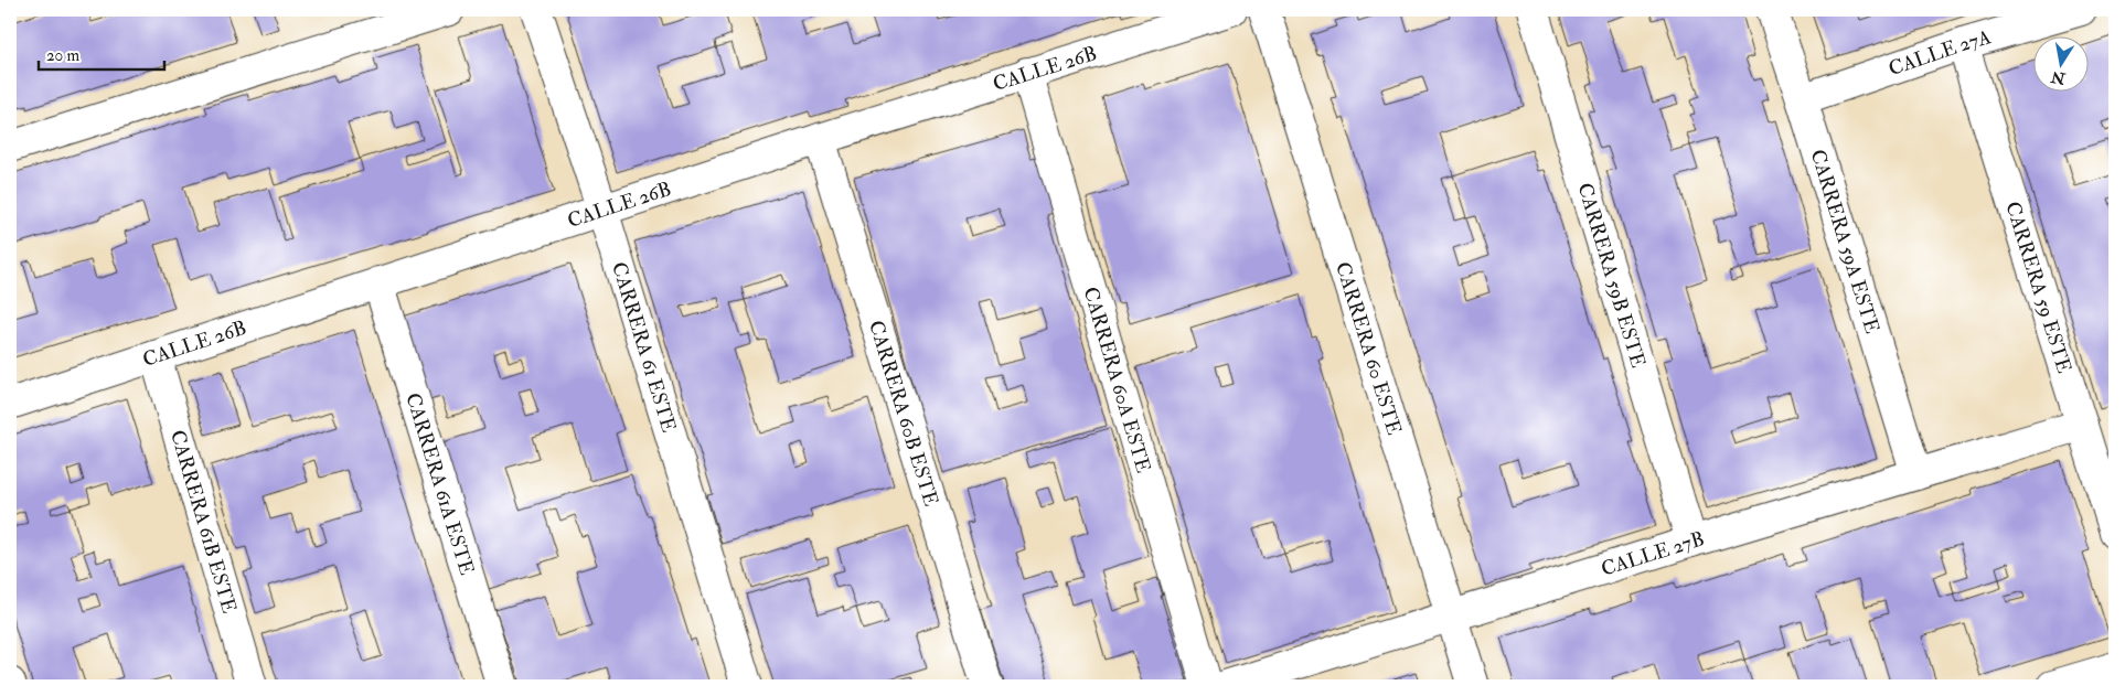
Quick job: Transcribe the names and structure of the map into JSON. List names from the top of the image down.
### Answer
{
  "streets": {
    "street": [
      "CALLE 27A",
      "CALLE 26B",
      "CARRERA 59A ESTE",
      "CARRERA 59B ESTE",
      "CARRERA 59 ESTE",
      "CARRERA 61 ESTE",
      "CARRERA 60 ESTE",
      "CARRERA 60A ESTE",
      "CARRERA 60B ESTE",
      "CARRERA 61A ESTE",
      "CARRERA 61B ESTE",
      "CALLE 27B"
    ]
  },
  "crossings": [
    ["CALLE 27A", "CARRERA 59A ESTE"],
    ["CALLE 27A", "CARRERA 59 ESTE"],
    ["CALLE 26B", "CARRERA 61 ESTE"],
    ["CALLE 26B", "CARRERA 60A ESTE"],
    ["CALLE 26B", "CARRERA 60B ESTE"],
    ["CALLE 26B", "CARRERA 61A ESTE"],
    ["CALLE 26B", "CARRERA 61B ESTE"],
    ["CARRERA 59A ESTE", "CALLE 27B"],
    ["CARRERA 59B ESTE", "CALLE 27B"],
    ["CARRERA 59 ESTE", "CALLE 27B"],
    ["CARRERA 60 ESTE", "CALLE 27B"]
  ],
  "scale_bar": "20 m",
  "north": "bottom"
}
